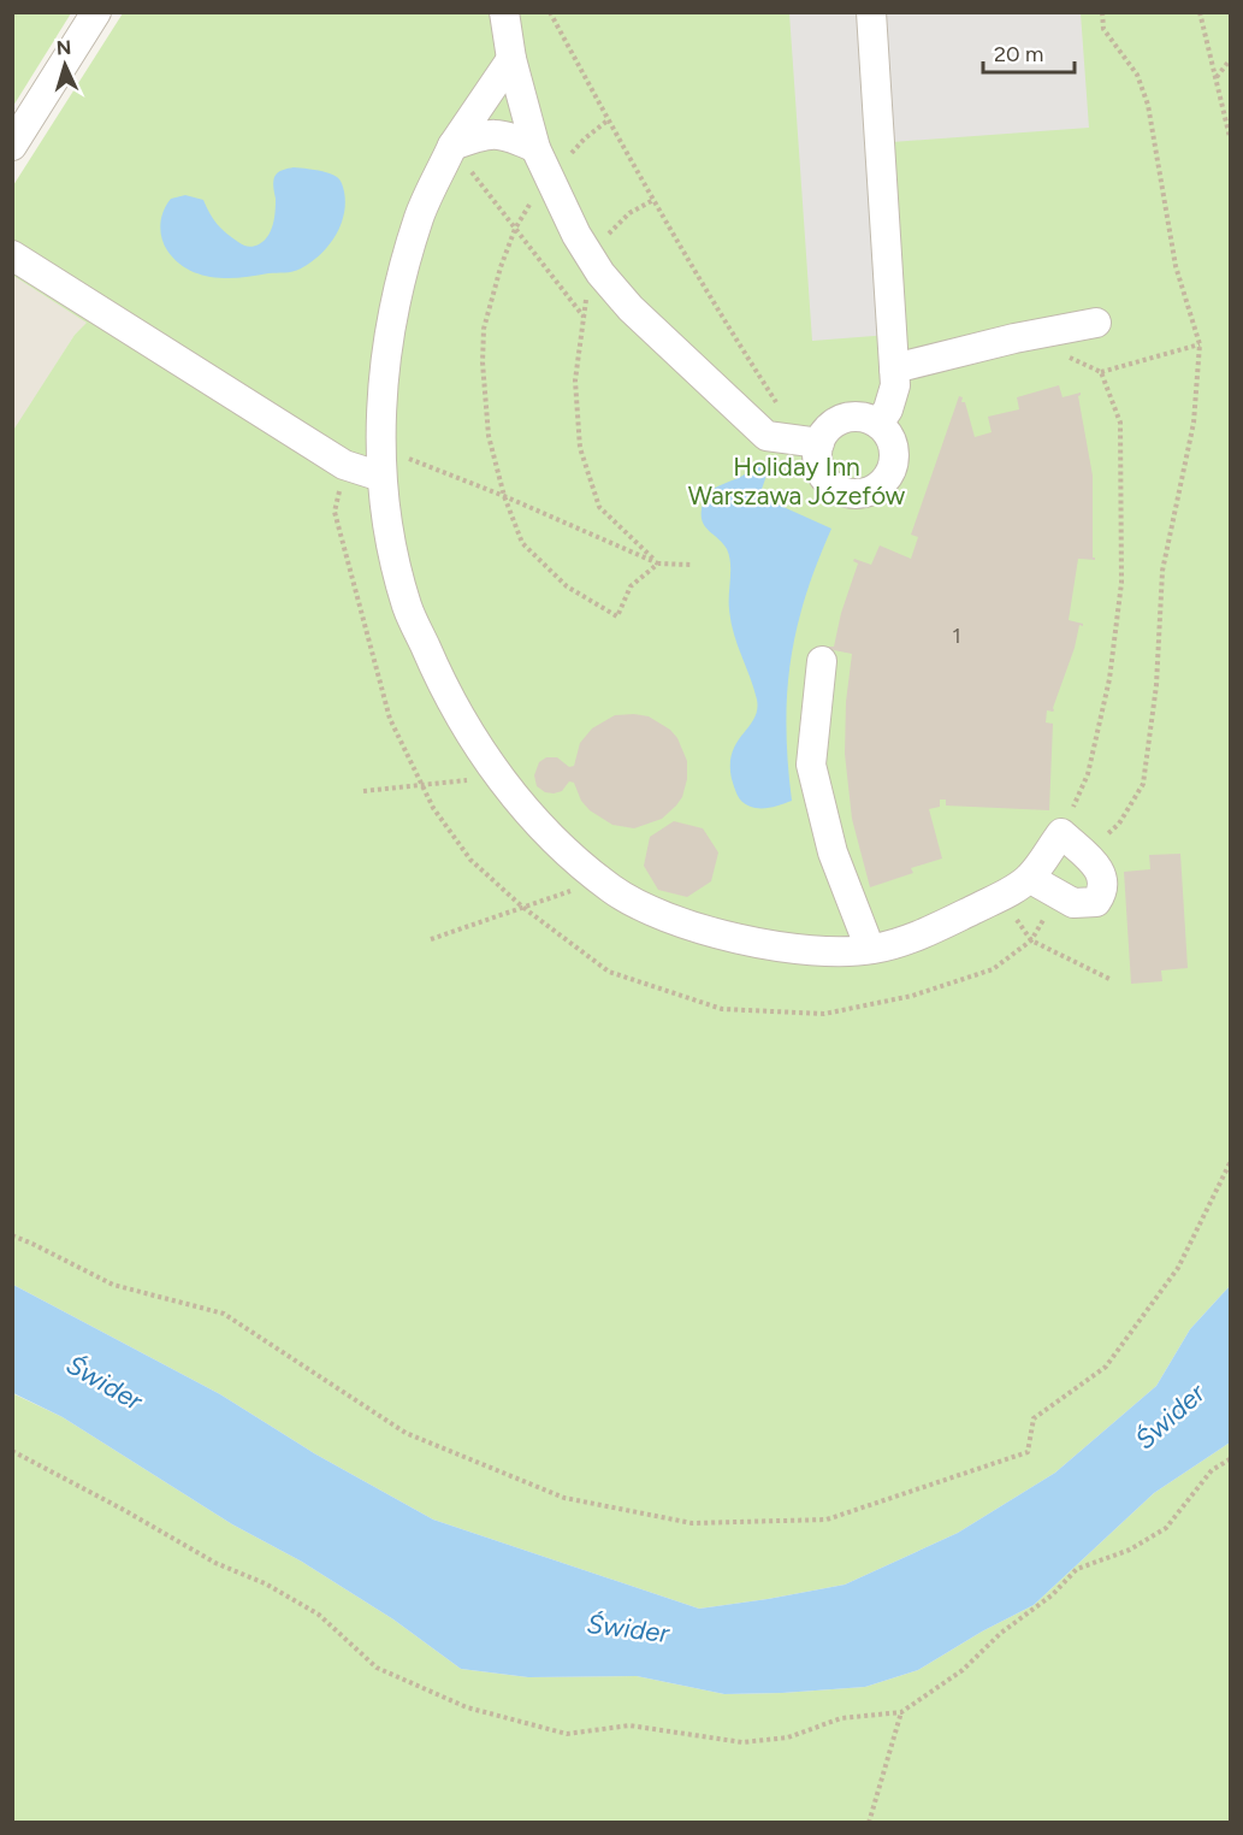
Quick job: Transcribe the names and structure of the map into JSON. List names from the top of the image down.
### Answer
{
  "water": ["Świder"],
  "parks": ["Holiday Inn Warszawa Józefów"],
  "house_numbers": ["1"],
  "scale_bar": "20 m",
  "north": "top"
}
